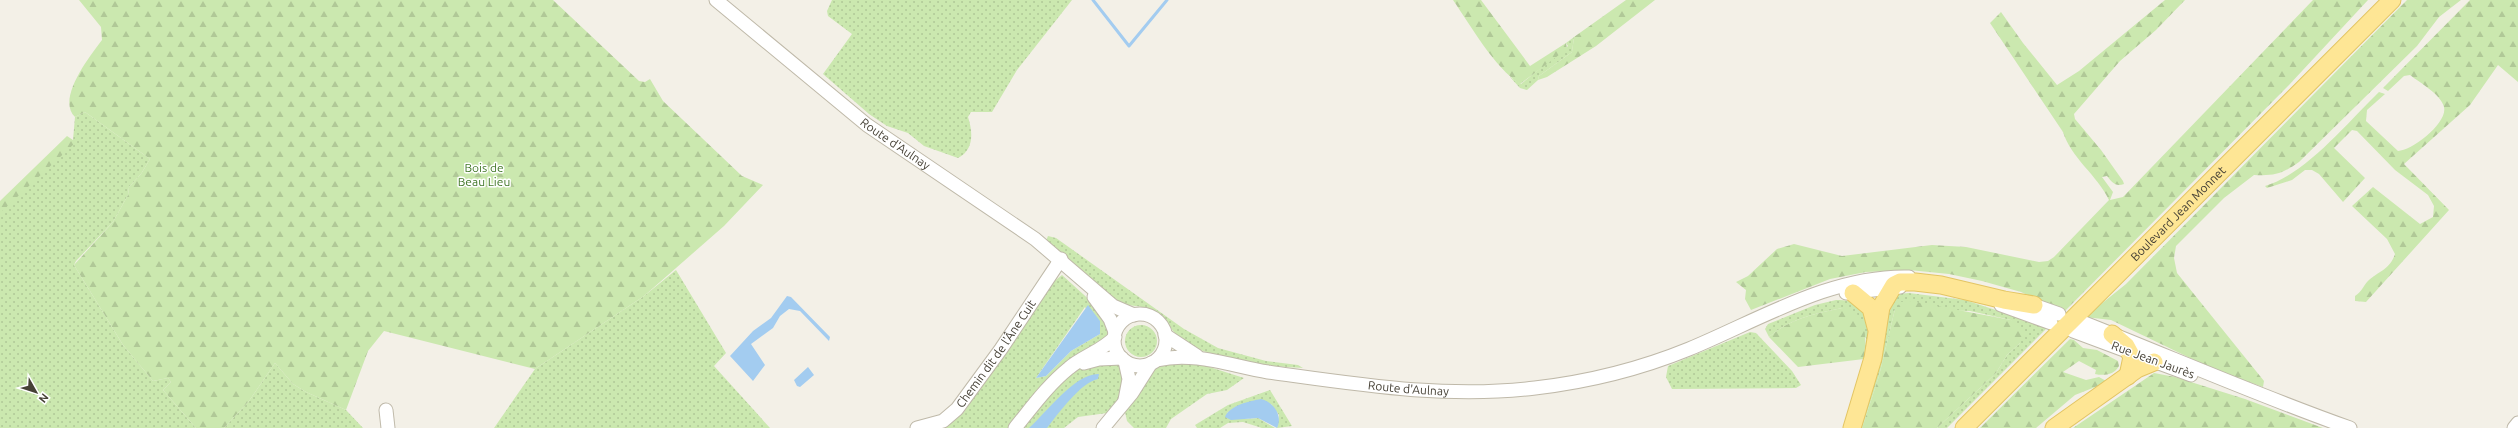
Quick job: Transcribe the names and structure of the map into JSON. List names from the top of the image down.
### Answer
{
  "streets": {
    "main road": ["Boulevard Jean Monnet"],
    "street": ["Route d'Aulnay", "Chemin dit de l'Âne Cuit", "Rue Jean Jaurès"]
  },
  "crossings": [
    ["Route d'Aulnay", "Chemin dit de l'Âne Cuit"]
  ],
  "parks": ["Bois de Beau Lieu"],
  "north": "bottom right"
}
